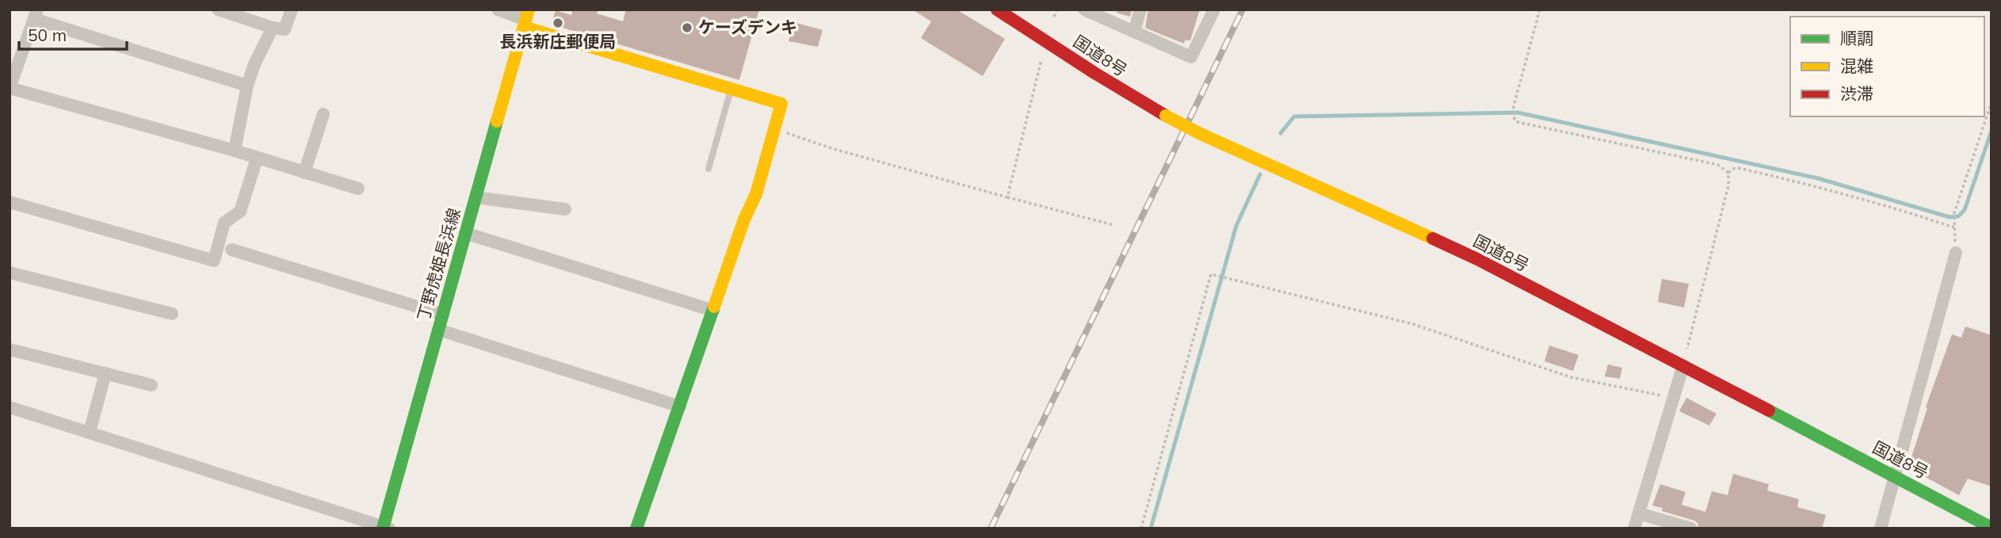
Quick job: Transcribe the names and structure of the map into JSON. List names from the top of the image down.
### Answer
{
  "streets": {
    "main road": ["国道8号", "丁野虎姫長浜線"]
  },
  "places": ["長浜新庄郵便局", "ケーズデンキ"],
  "legend": ["順調", "混雑", "渋滞"],
  "scale_bar": "50 m"
}
